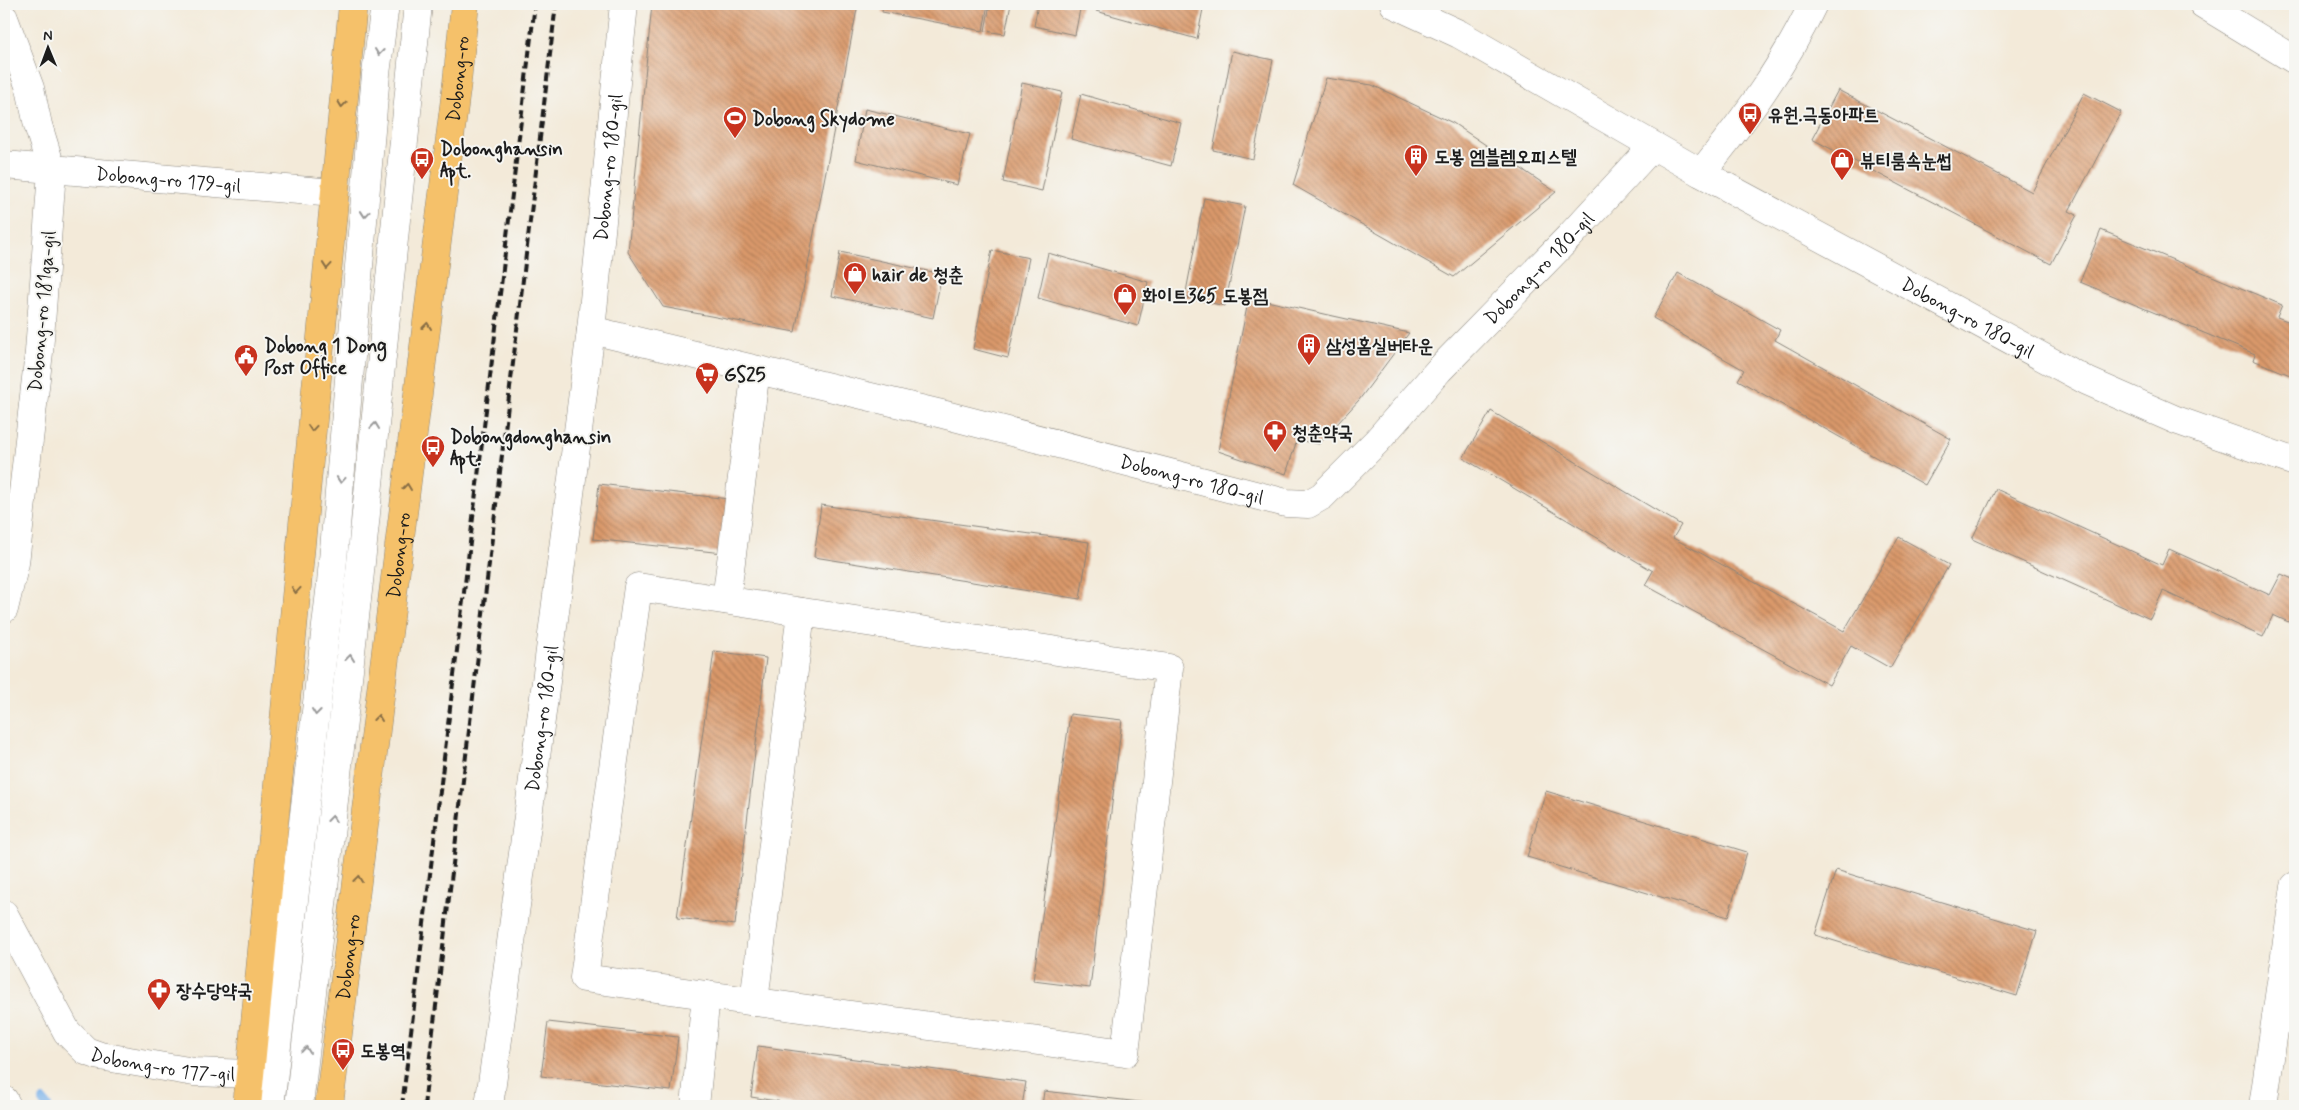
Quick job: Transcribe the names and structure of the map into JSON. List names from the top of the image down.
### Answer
{
  "streets": {
    "main road": ["Dobong-ro"],
    "street": [
      "Dobong-ro 180-gil",
      "Dobong-ro 179-gil",
      "Dobong-ro 181ga-gil",
      "Dobong-ro 177-gil"
    ]
  },
  "crossings": [
    ["Dobong-ro 179-gil", "Dobong-ro 181ga-gil"]
  ],
  "places": {
    "bus stop": [
      "유원.극동아파트",
      "Dobonghansin Apt.",
      "Dobongdonghansin Apt.",
      "도봉역"
    ],
    "sports": ["Dobong Skydome"],
    "building": ["도봉 엠블렘오피스텔", "삼성홈실버타운"],
    "shop": ["뷰티룸속눈썹", "hair de 청춘", "화이트365 도봉점"],
    "public building": ["Dobong 1 Dong Post Office"],
    "supermarket": ["GS25"],
    "pharmacy": ["청춘약국", "장수당약국"]
  },
  "north": "top"
}
